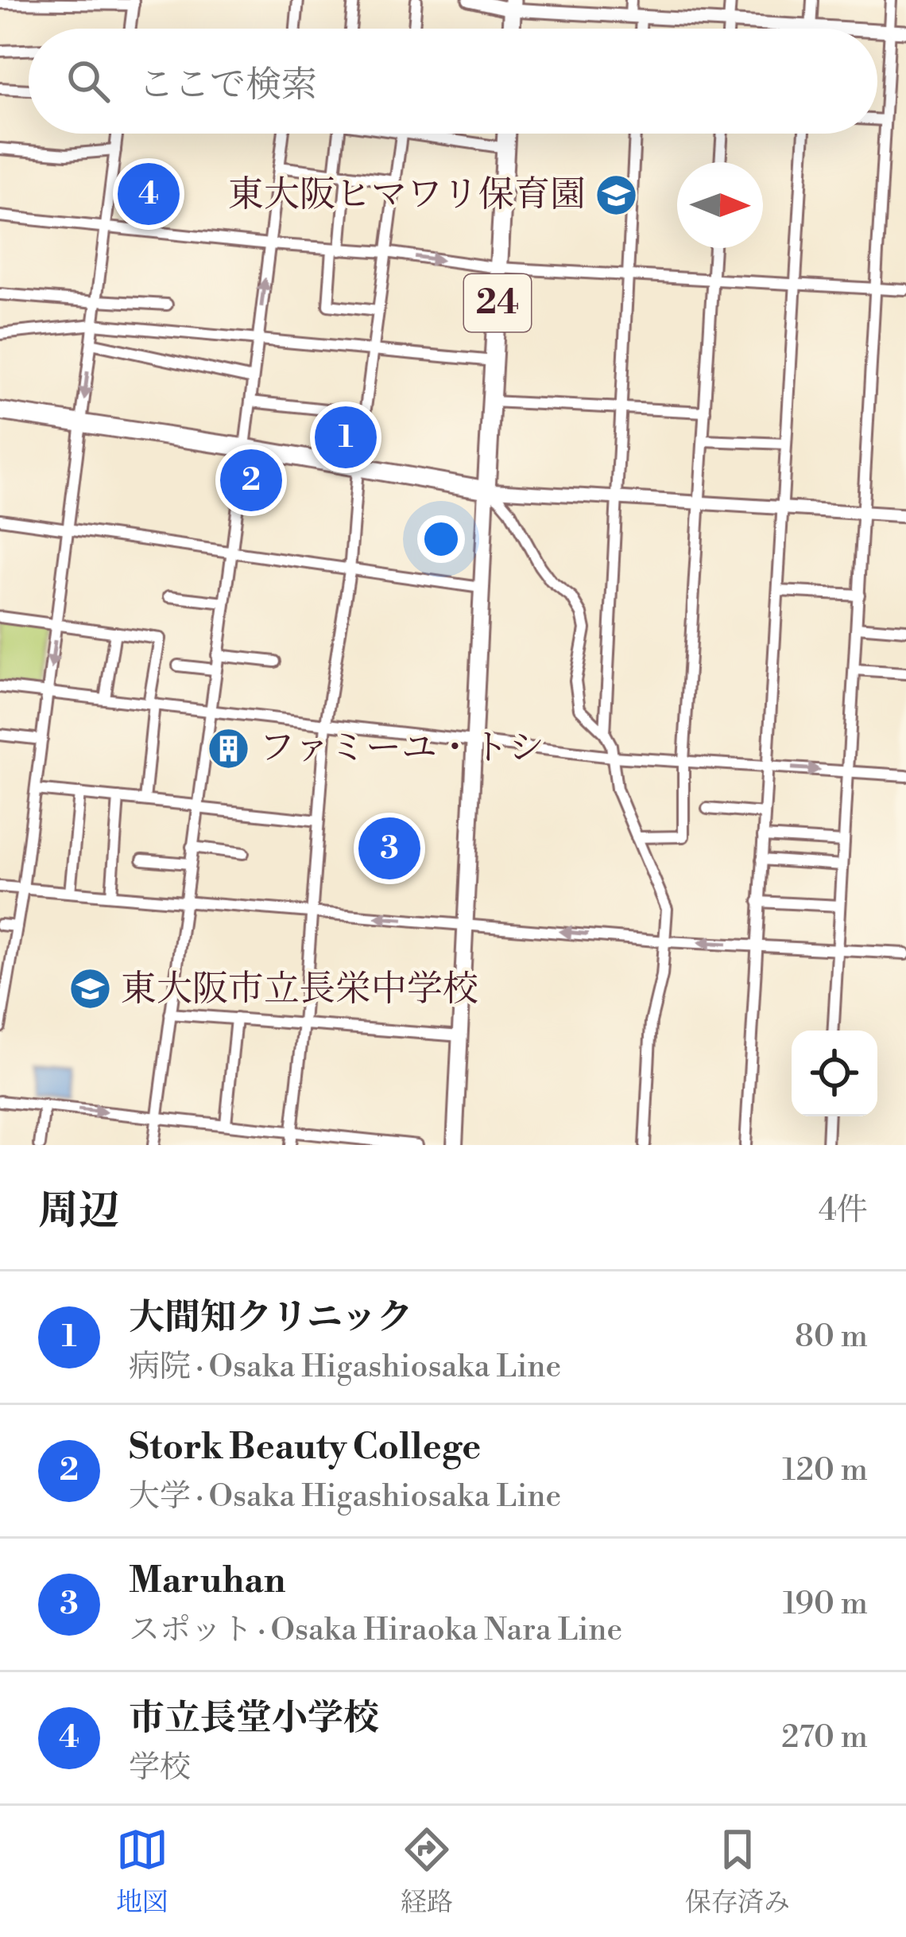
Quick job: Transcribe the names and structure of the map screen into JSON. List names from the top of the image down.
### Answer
{
  "streets": {
    "main road": ["24"]
  },
  "places": {
    "school or university": ["東大阪ヒマワリ保育園", "東大阪市立長栄中学校"],
    "building": ["ファミーユ・トシ"]
  },
  "north": "right",
  "page": {
    "search": "ここで検索",
    "pins": [
      "4",
      "1",
      "2",
      "3"
    ],
    "heading": ["周辺", "4件"],
    "list": [
      {
        "mark": "1",
        "name": "大間知クリニック",
        "note": "病院 · Osaka Higashiosaka Line",
        "value": "80 m"
      },
      {
        "mark": "2",
        "name": "Stork Beauty College",
        "note": "大学 · Osaka Higashiosaka Line",
        "value": "120 m"
      },
      {
        "mark": "3",
        "name": "Maruhan",
        "note": "スポット · Osaka Hiraoka Nara Line",
        "value": "190 m"
      },
      {
        "mark": "4",
        "name": "市立長堂小学校",
        "note": "学校",
        "value": "270 m"
      }
    ],
    "nav": ["地図", "経路", "保存済み"]
  }
}
